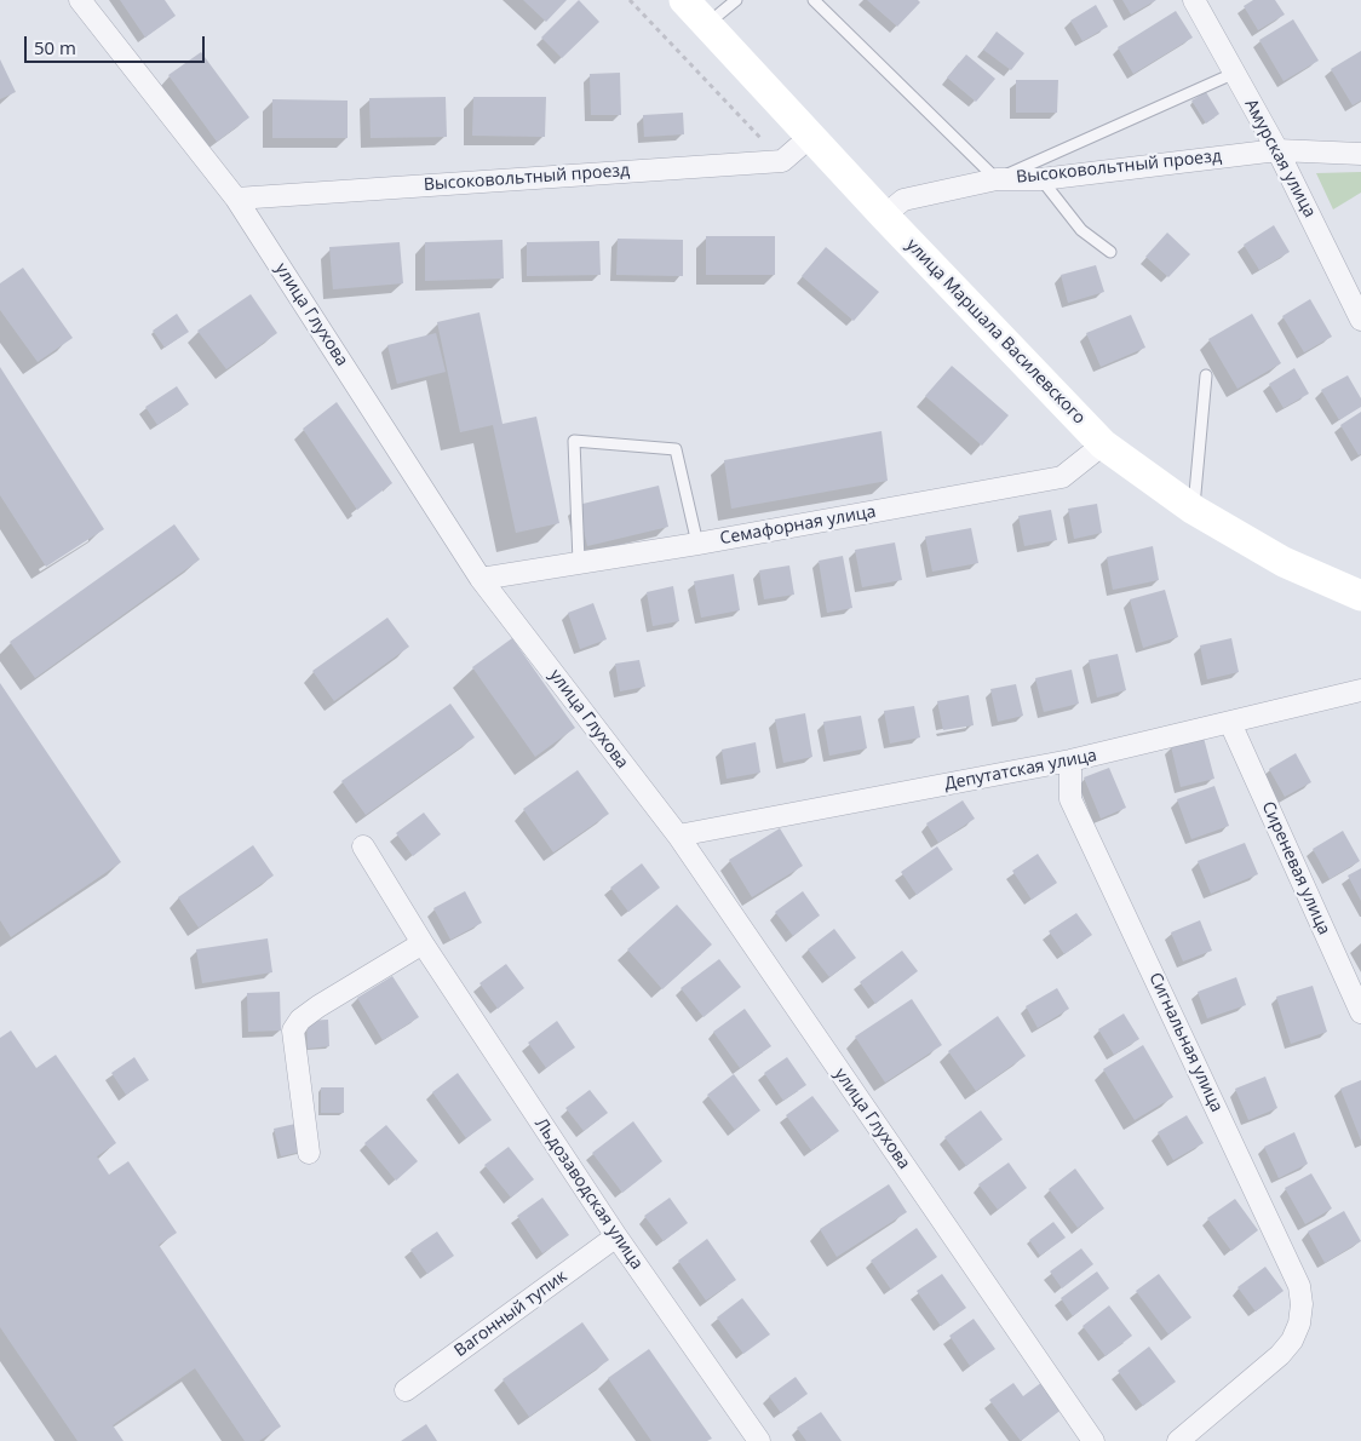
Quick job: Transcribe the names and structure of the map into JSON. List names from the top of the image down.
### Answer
{
  "streets": {
    "main road": ["улица Маршала Василевского"],
    "street": [
      "Амурская улица",
      "Высоковольтный проезд",
      "улица Глухова",
      "Семафорная улица",
      "Депутатская улица",
      "Сиреневая улица",
      "Сигнальная улица",
      "Льдозаводская улица",
      "Вагонный тупик"
    ]
  },
  "crossings": [
    ["Амурская улица", "Высоковольтный проезд"],
    ["Высоковольтный проезд", "улица Глухова"],
    ["Высоковольтный проезд", "улица Маршала Василевского"],
    ["улица Глухова", "Семафорная улица"],
    ["улица Глухова", "Депутатская улица"],
    ["улица Маршала Василевского", "Семафорная улица"],
    ["Депутатская улица", "Сиреневая улица"],
    ["Депутатская улица", "Сигнальная улица"],
    ["Льдозаводская улица", "Вагонный тупик"]
  ],
  "scale_bar": "50 m"
}
